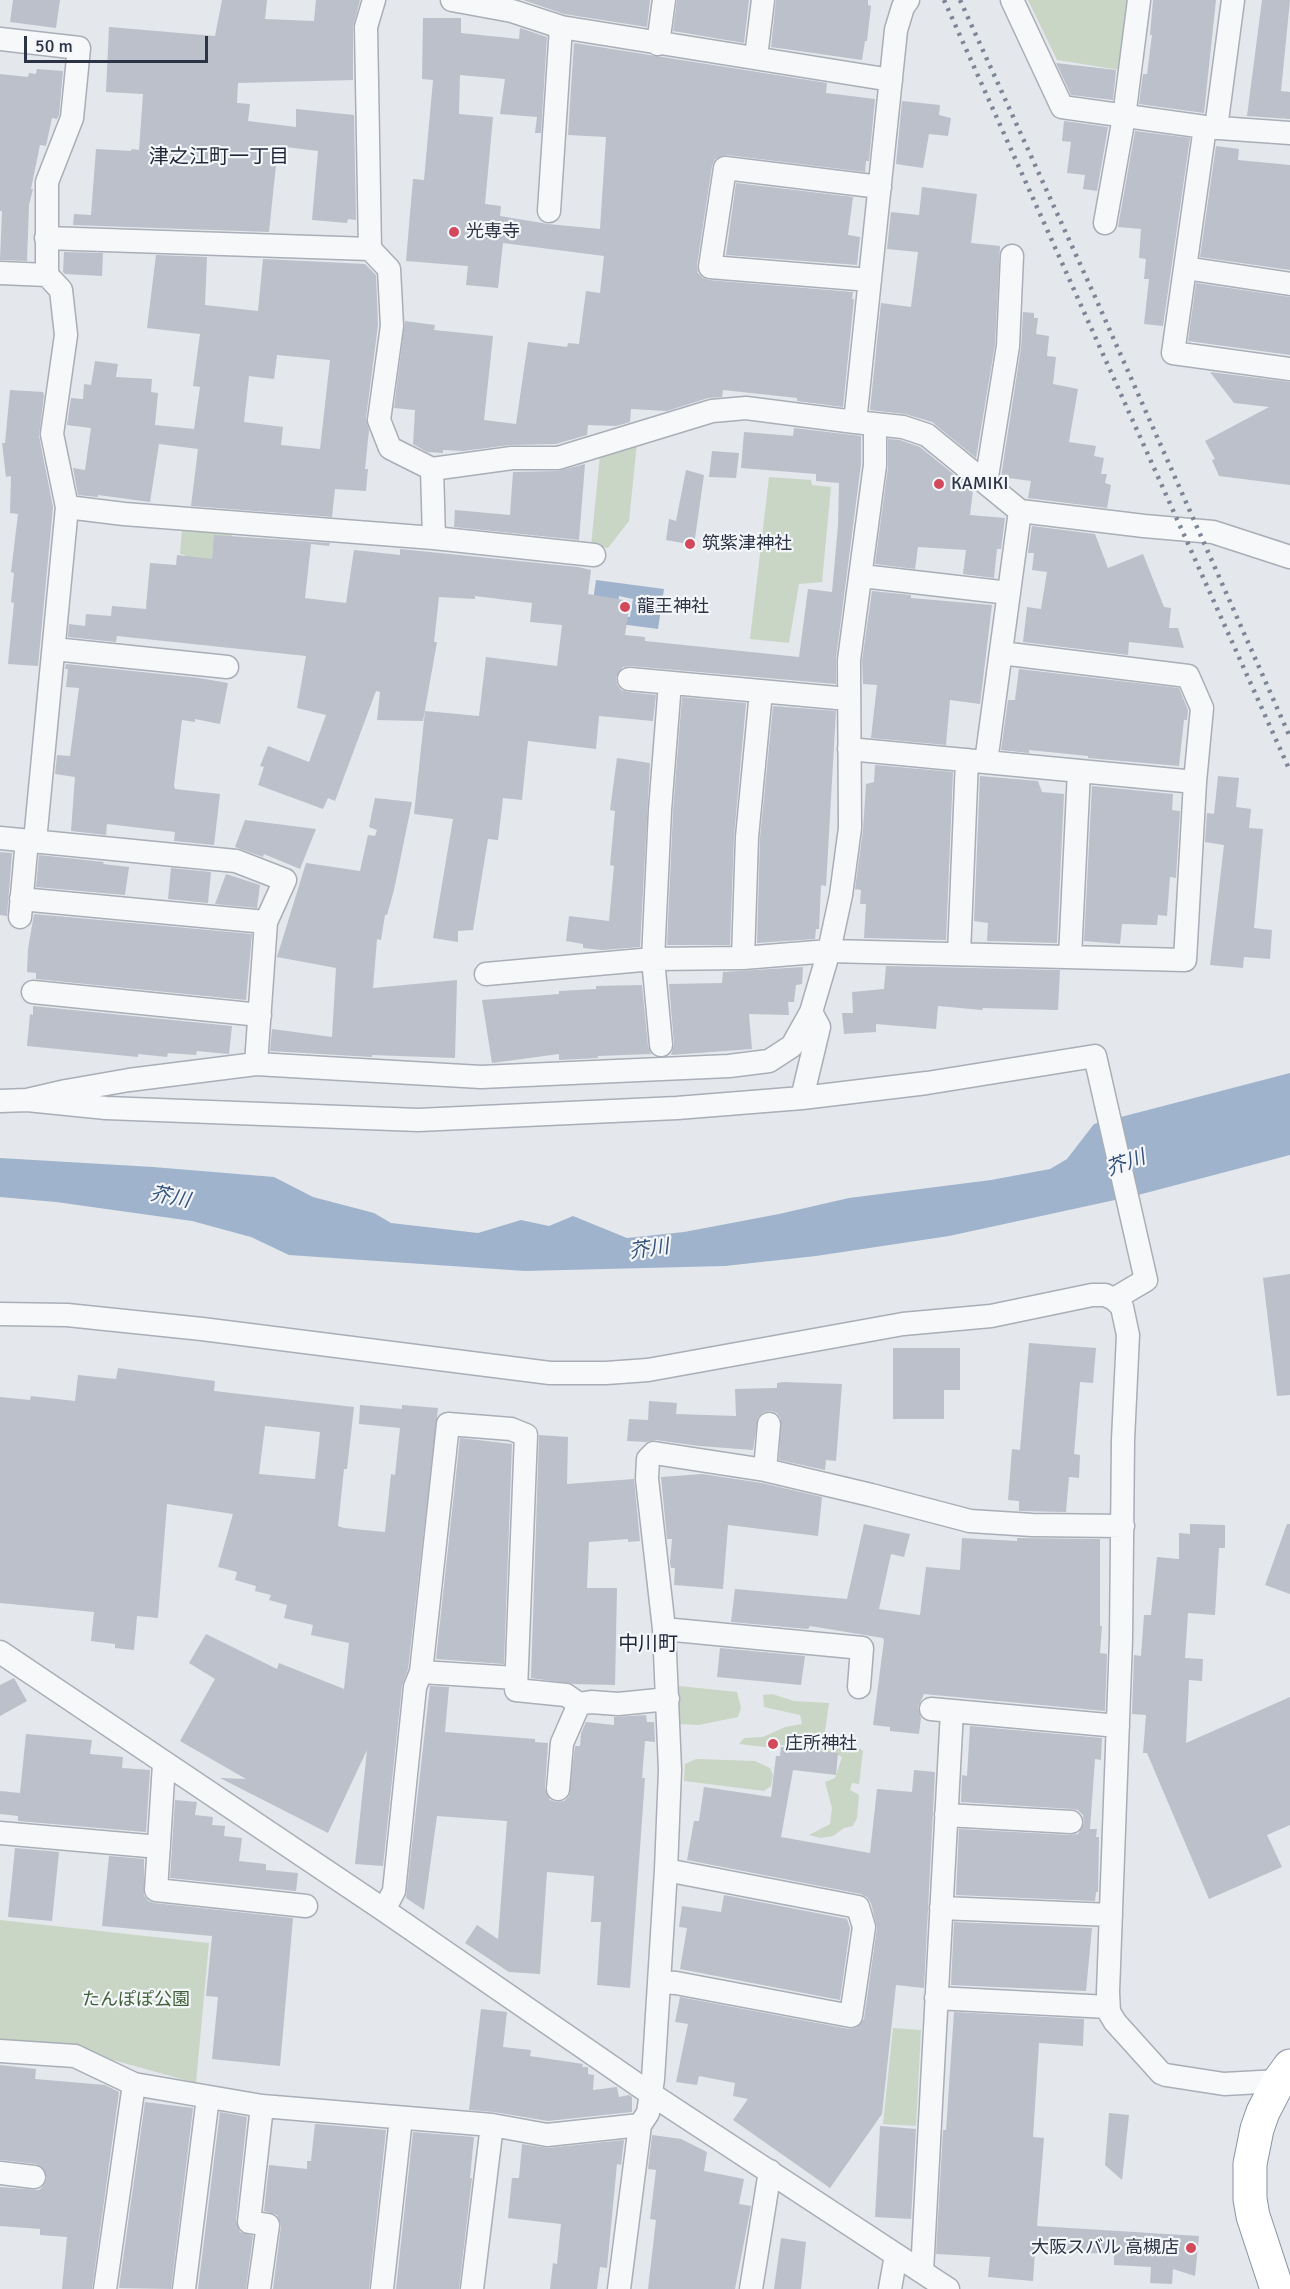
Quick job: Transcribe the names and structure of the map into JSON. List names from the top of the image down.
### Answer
{
  "districts": ["津之江町一丁目", "中川町"],
  "water": ["芥川"],
  "parks": ["たんぽぽ公園"],
  "places": [
    "光専寺",
    "KAMIKI",
    "筑紫津神社",
    "龍王神社",
    "庄所神社",
    "大阪スバル 高槻店"
  ],
  "scale_bar": "50 m"
}
